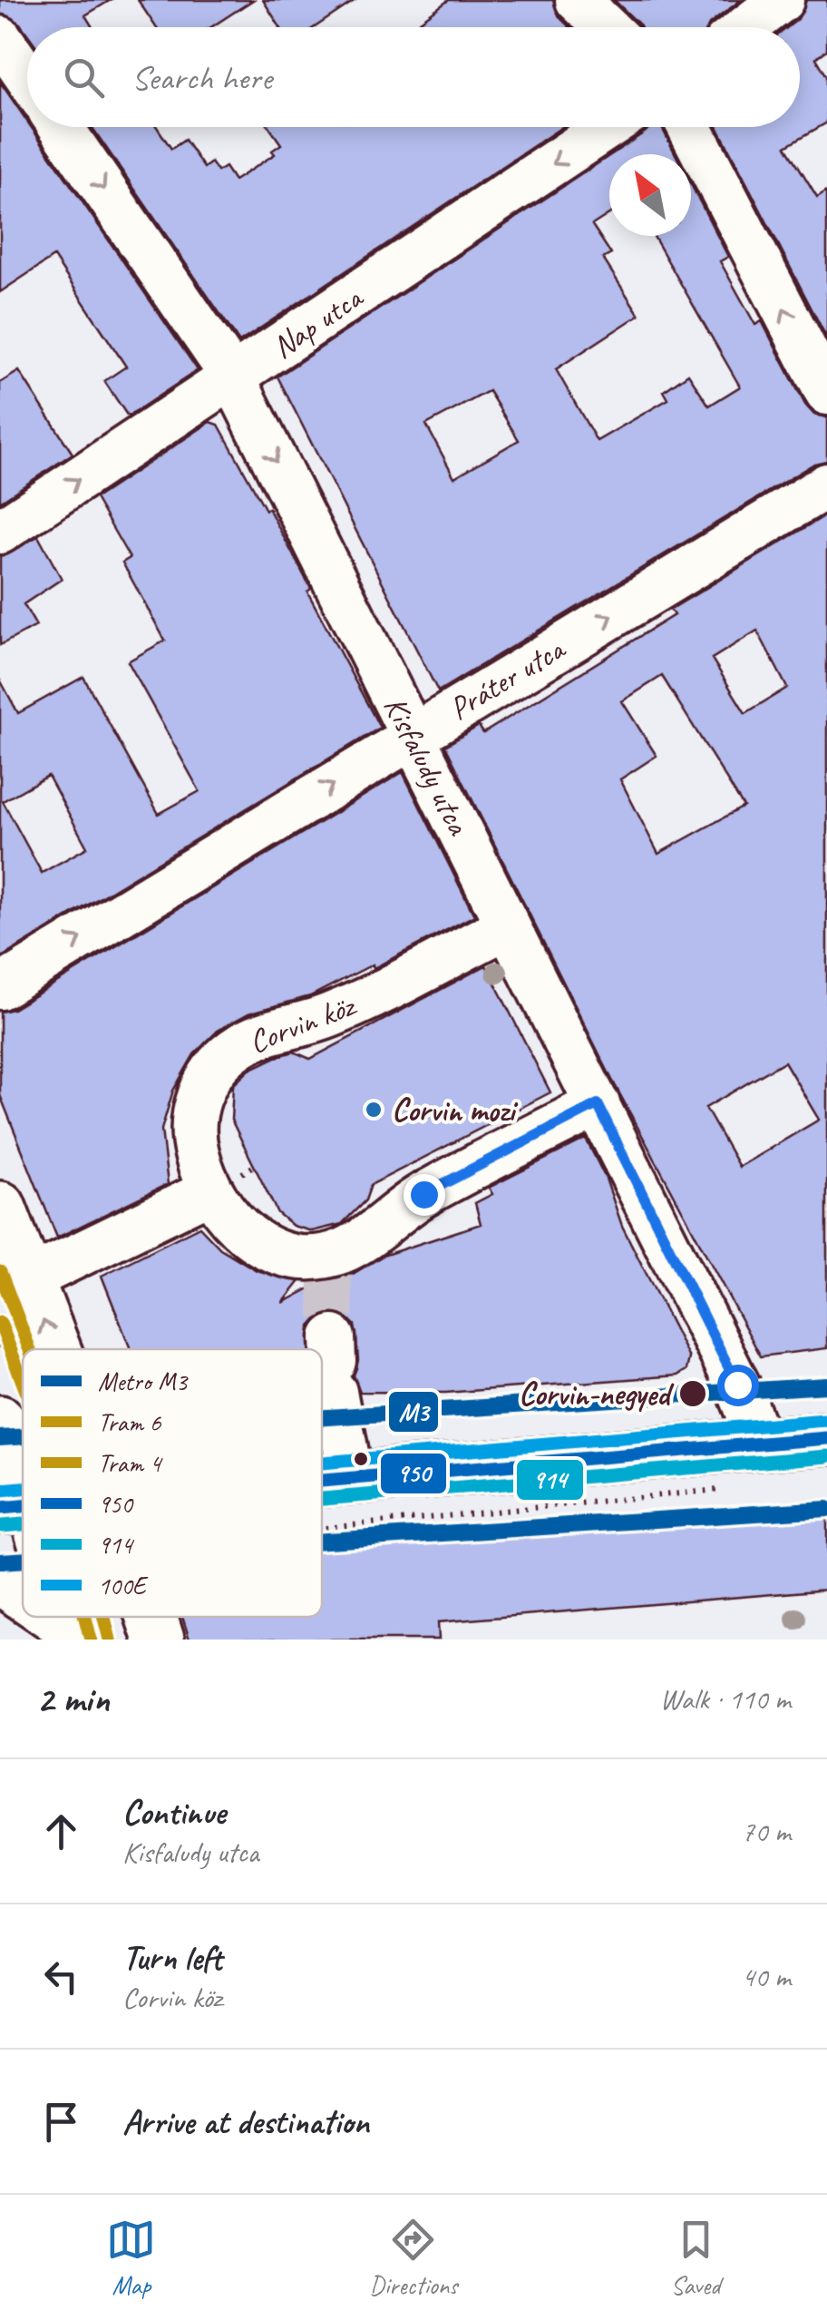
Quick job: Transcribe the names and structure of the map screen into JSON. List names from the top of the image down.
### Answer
{
  "streets": {
    "street": [
      "Nap utca",
      "Práter utca",
      "Kisfaludy utca",
      "Corvin köz"
    ]
  },
  "crossings": [
    ["Nap utca", "Kisfaludy utca"],
    ["Práter utca", "Kisfaludy utca"],
    ["Kisfaludy utca", "Corvin köz"]
  ],
  "one_way": ["Práter utca", "Kisfaludy utca"],
  "places": ["Corvin mozi", "Corvin-negyed"],
  "lines": [
    "tram line 6",
    "tram line 4",
    "metro line M3",
    "transit line 100E",
    "transit line 950",
    "transit line 914"
  ],
  "legend": [
    "Metro M3",
    "Tram 6",
    "Tram 4",
    "950",
    "914",
    "100E"
  ],
  "north": "top left",
  "page": {
    "search": "Search here",
    "heading": ["2 min", "Walk · 110 m"],
    "list": [
      ["Continue", "Kisfaludy utca", "70 m"],
      ["Turn left", "Corvin köz", "40 m"],
      "Arrive at destination"
    ],
    "nav": ["Map", "Directions", "Saved"]
  }
}
